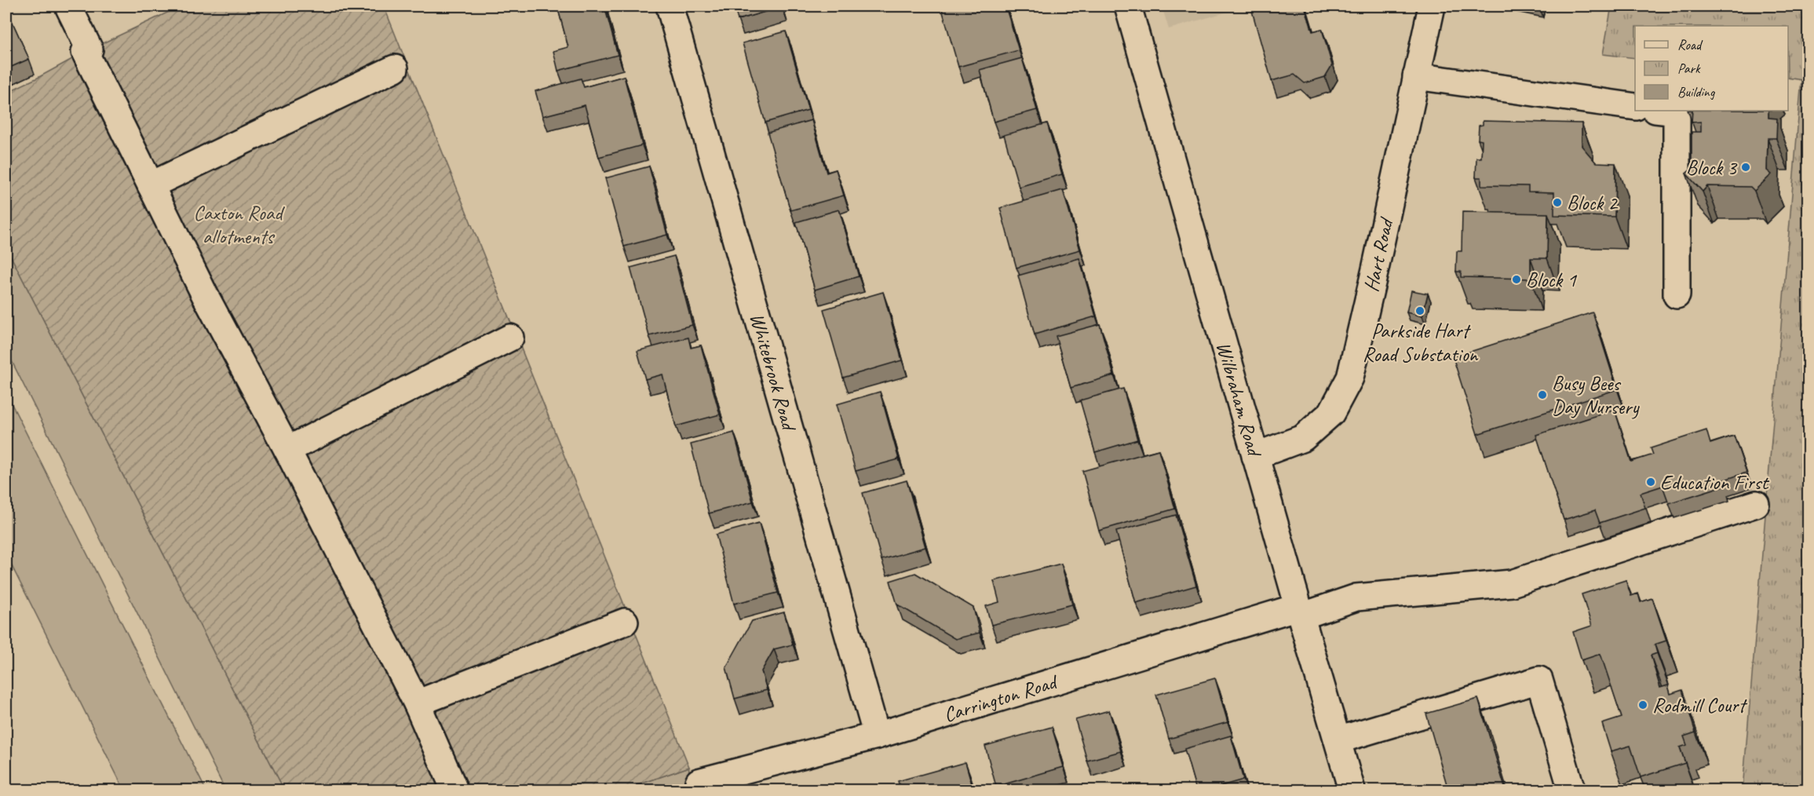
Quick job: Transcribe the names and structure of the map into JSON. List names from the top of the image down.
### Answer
{
  "streets": {
    "main road": [
      "Hart Road",
      "Whitebrook Road",
      "Wilbraham Road",
      "Carrington Road"
    ]
  },
  "crossings": [
    ["Hart Road", "Wilbraham Road"],
    ["Whitebrook Road", "Carrington Road"],
    ["Wilbraham Road", "Carrington Road"]
  ],
  "parks": ["Caxton Road allotments"],
  "places": [
    "Block 3",
    "Block 2",
    "Block 1",
    "Parkside Hart Road Substation",
    "Busy Bees Day Nursery",
    "Education First",
    "Rodmill Court"
  ],
  "legend": ["Road", "Park", "Building"]
}
